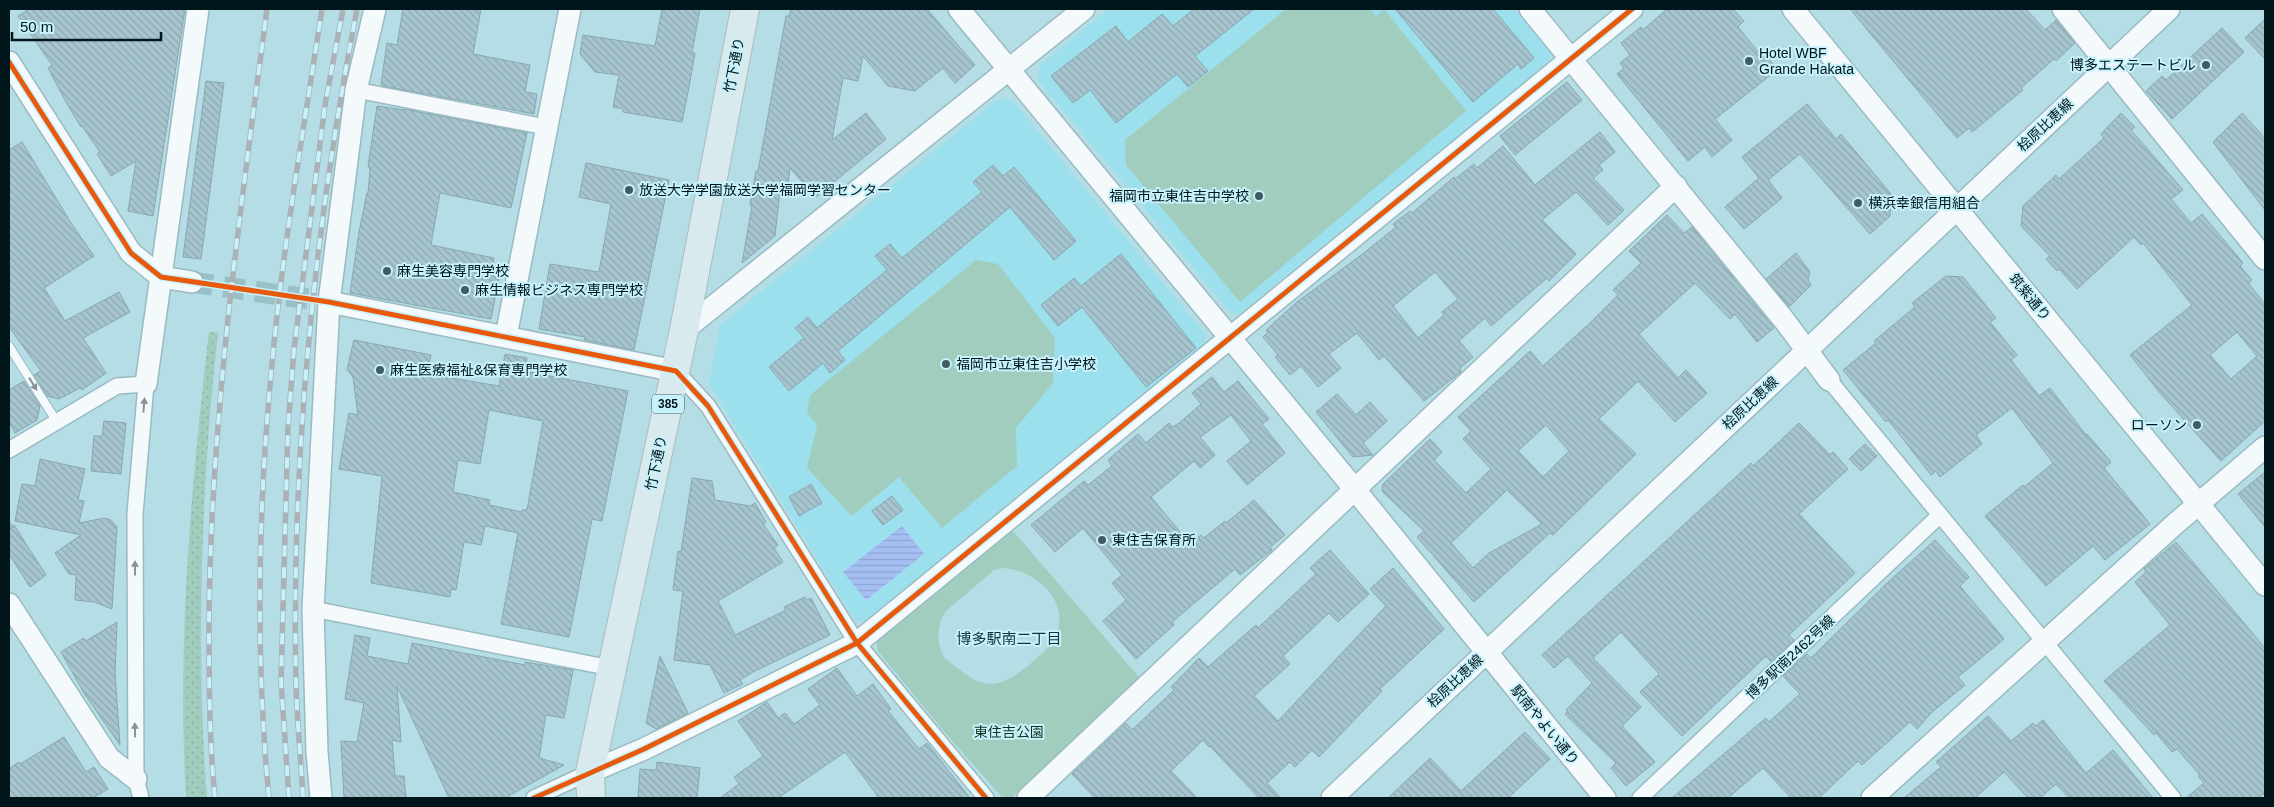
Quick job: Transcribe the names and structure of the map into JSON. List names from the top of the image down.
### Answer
{
  "streets": {
    "highway": ["竹下通り", "385"],
    "street": [
      "桧原比恵線",
      "筑紫通り",
      "博多駅南2462号線",
      "駅南やよい通り"
    ]
  },
  "crossings": [
    ["桧原比恵線", "筑紫通り"],
    ["桧原比恵線", "駅南やよい通り"]
  ],
  "districts": ["博多駅南二丁目"],
  "parks": ["東住吉公園"],
  "places": [
    "Hotel WBF Grande Hakata",
    "博多エステートビル",
    "放送大学学園放送大学福岡学習センター",
    "福岡市立東住吉中学校",
    "横浜幸銀信用組合",
    "麻生美容専門学校",
    "麻生情報ビジネス専門学校",
    "福岡市立東住吉小学校",
    "麻生医療福祉&保育専門学校",
    "ローソン",
    "東住吉保育所"
  ],
  "scale_bar": "50 m"
}
